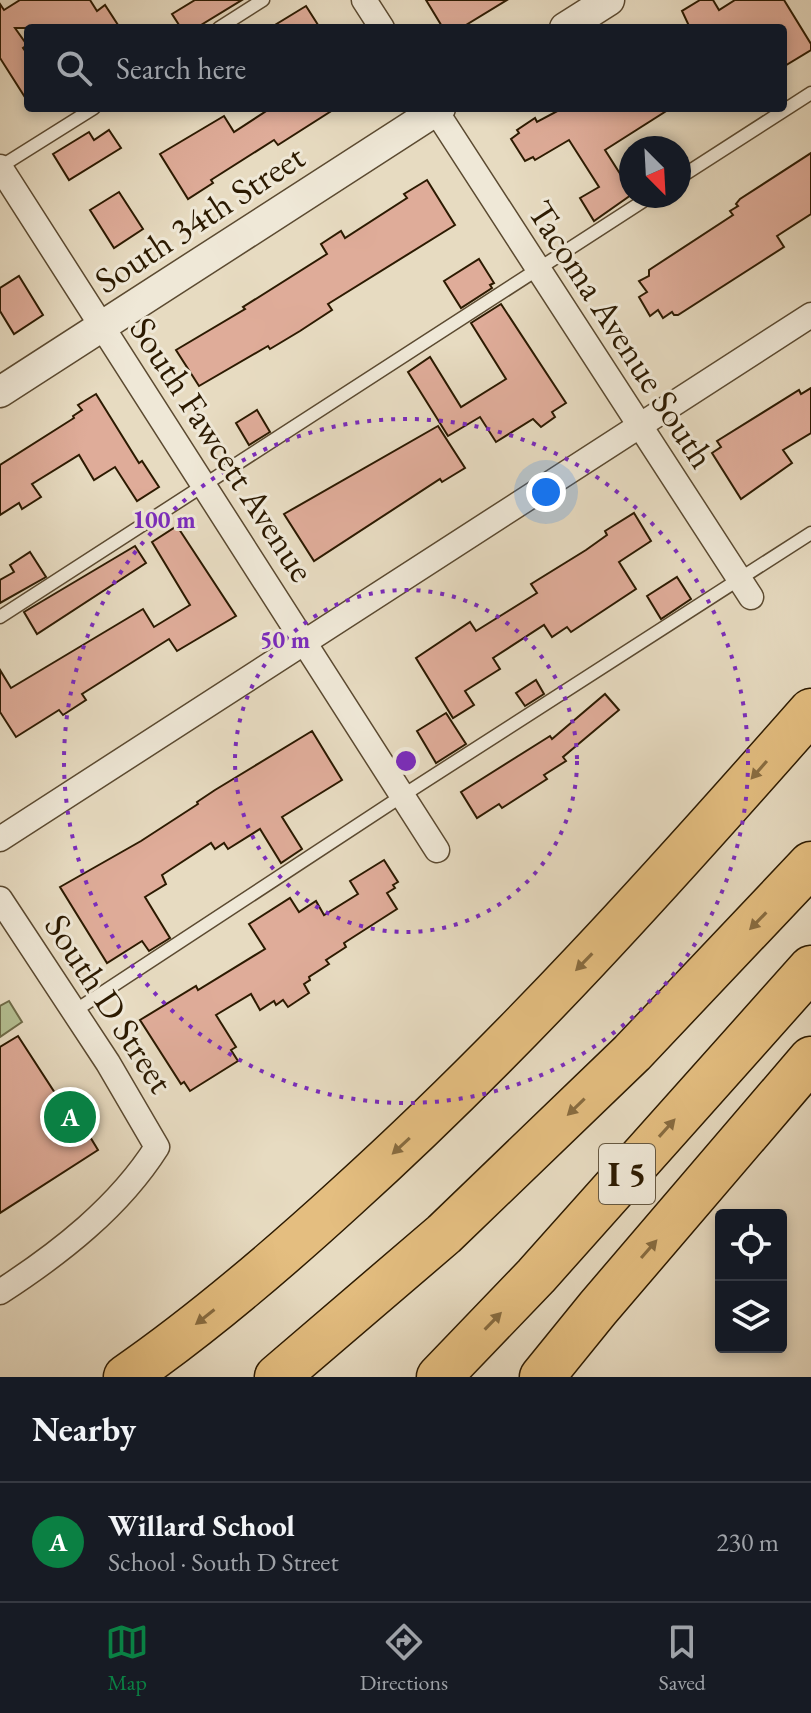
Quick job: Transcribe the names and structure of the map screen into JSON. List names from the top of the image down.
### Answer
{
  "streets": {
    "highway": ["I 5"],
    "street": [
      "South 34th Street",
      "Tacoma Avenue South",
      "South Fawcett Avenue",
      "South D Street"
    ]
  },
  "crossings": [
    ["South 34th Street", "South Fawcett Avenue"]
  ],
  "north": "bottom right",
  "page": {
    "search": "Search here",
    "pins": "A",
    "heading": "Nearby",
    "list": [
      {
        "mark": "A",
        "name": "Willard School",
        "note": "School · South D Street",
        "value": "230 m"
      }
    ],
    "nav": ["Map", "Directions", "Saved"]
  },
  "rings": ["100 m", "50 m"]
}
